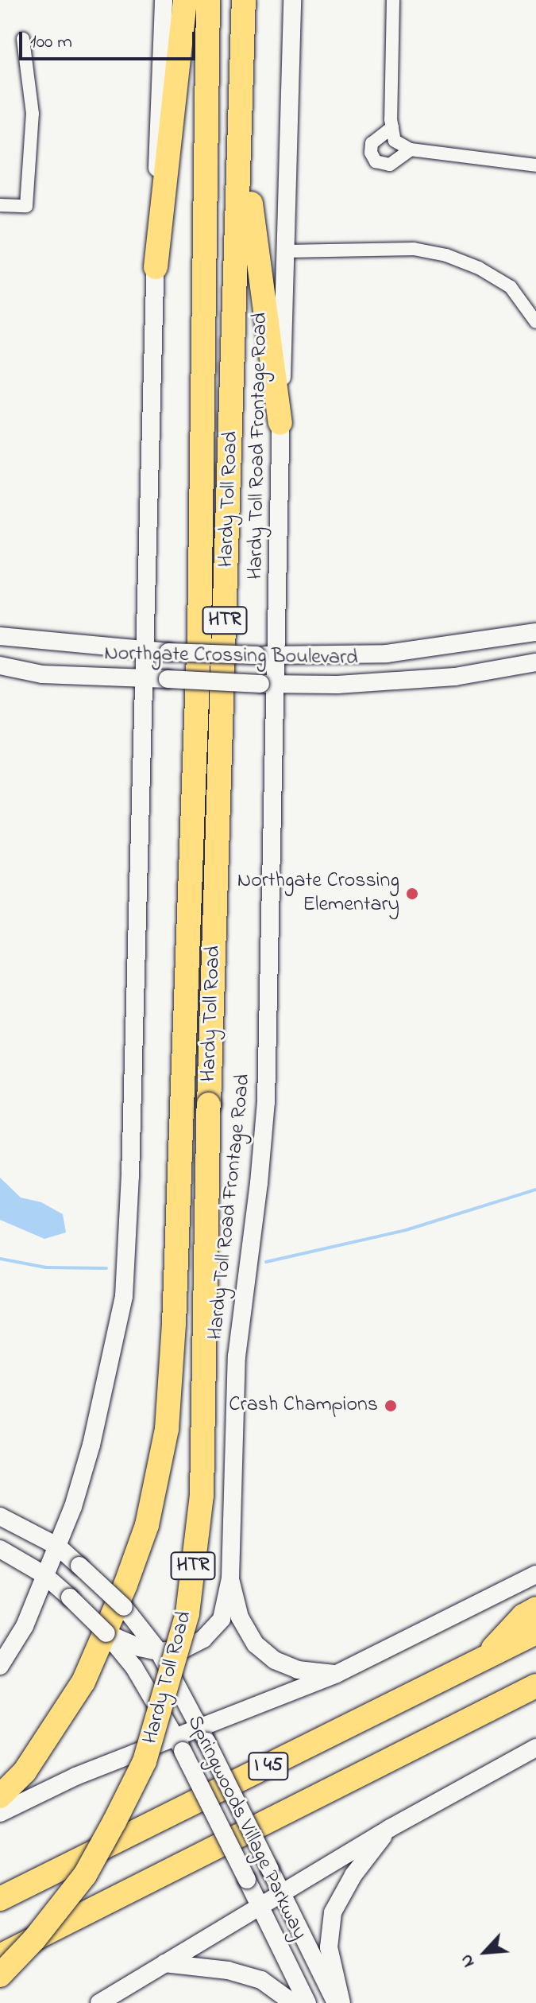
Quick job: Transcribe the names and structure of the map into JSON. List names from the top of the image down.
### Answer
{
  "streets": {
    "highway": ["Hardy Toll Road", "HTR", "I 45"],
    "main road": ["Hardy Toll Road Frontage Road", "Northgate Crossing Boulevard", "Springwoods Village Parkway"]
  },
  "crossings": [
    ["Hardy Toll Road Frontage Road", "Northgate Crossing Boulevard"]
  ],
  "places": ["Northgate Crossing Elementary", "Crash Champions"],
  "scale_bar": "100 m",
  "north": "bottom left"
}
